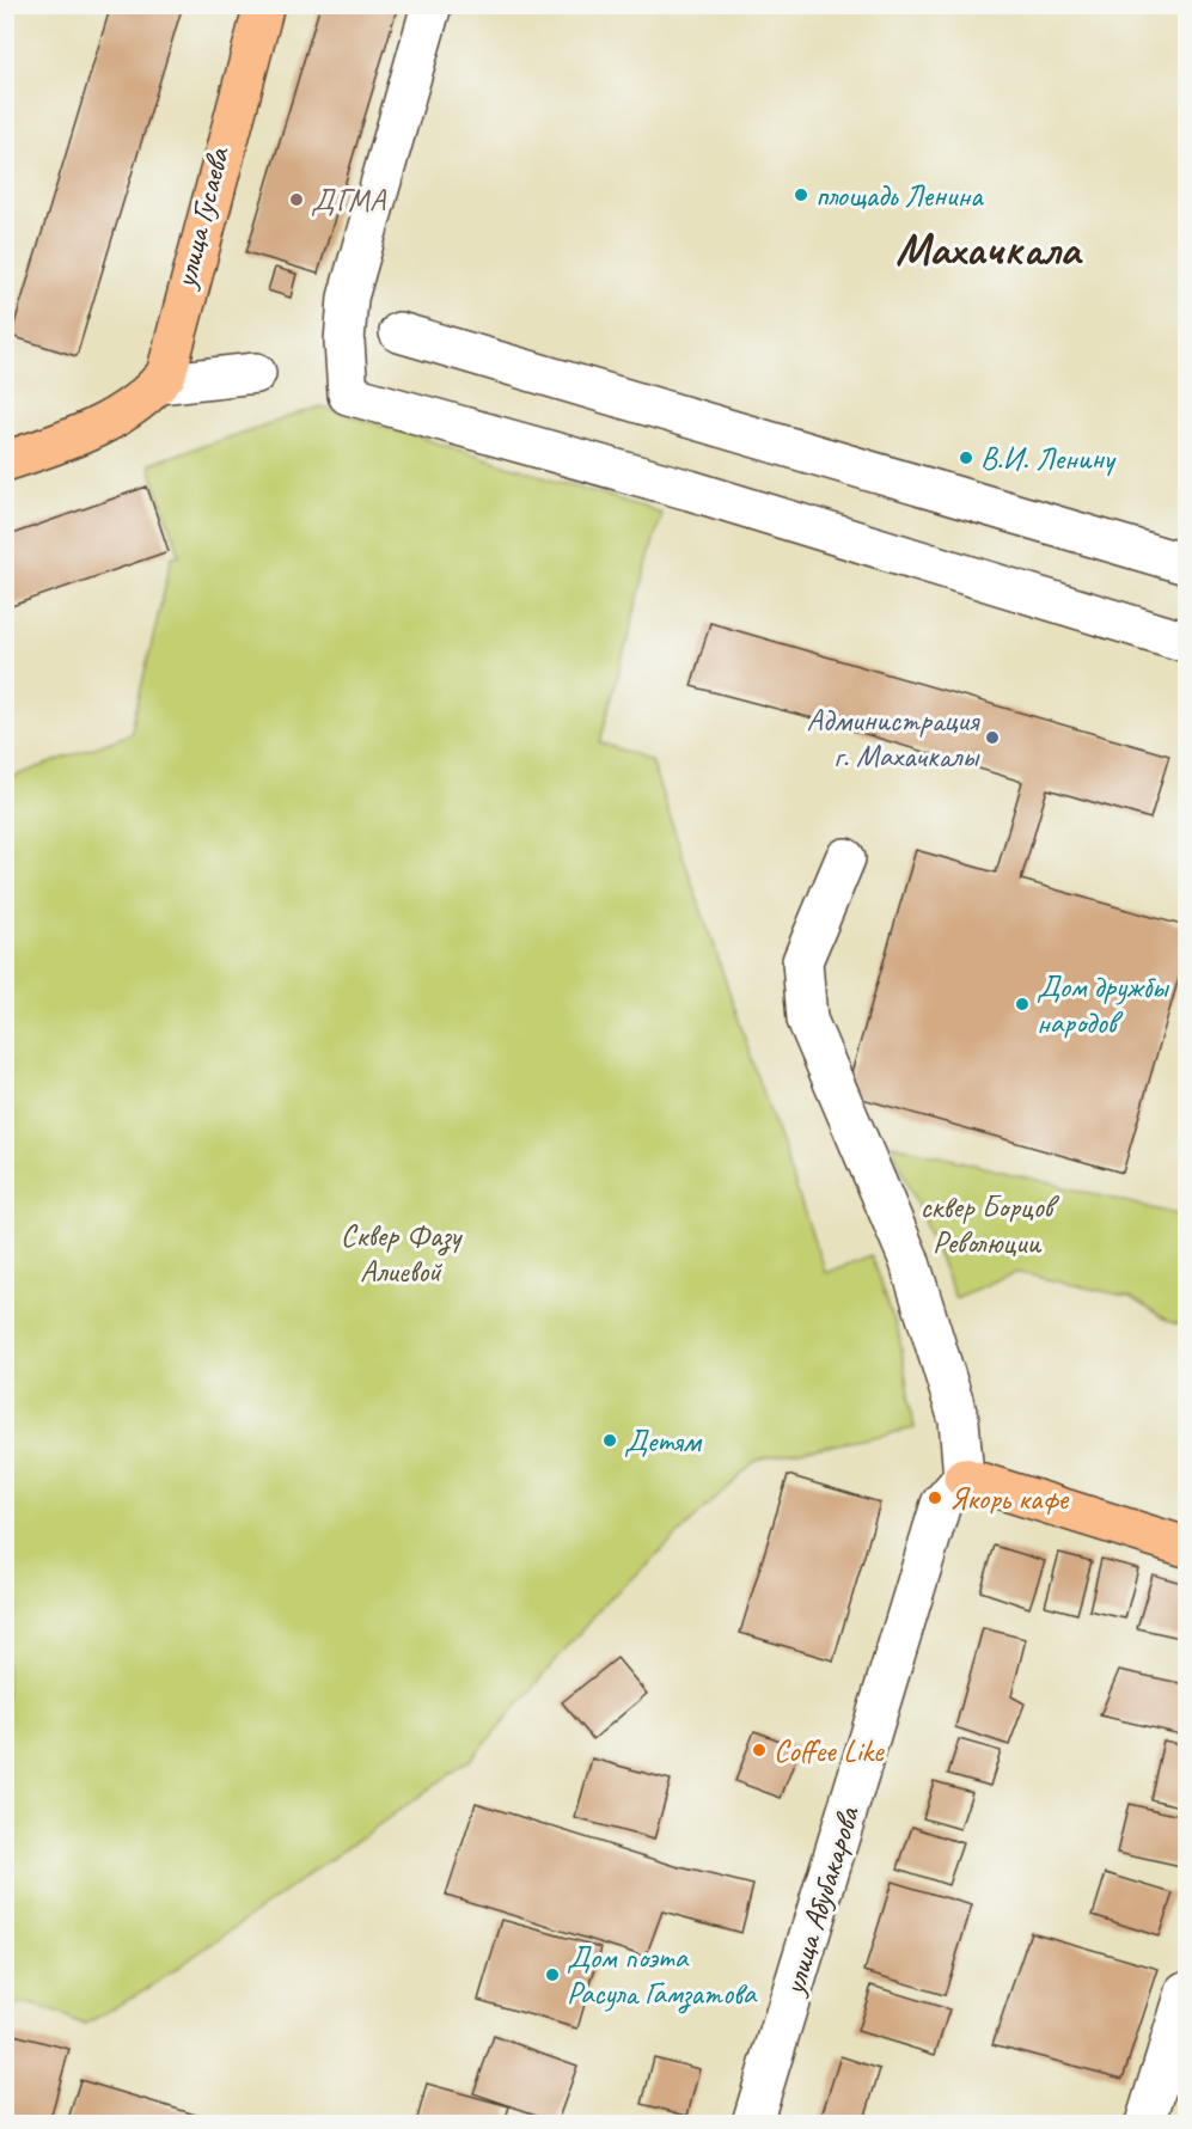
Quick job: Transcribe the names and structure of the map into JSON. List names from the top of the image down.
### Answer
{
  "streets": {
    "main road": ["улица Гусаева"],
    "street": ["улица Абубакарова"]
  },
  "districts": ["Махачкала"],
  "parks": ["сквер Борцов Революции", "Сквер Фазу Алиевой"],
  "places": [
    "площадь Ленина",
    "ДГМА",
    "В.И. Ленину",
    "Администрация г. Махачкалы",
    "Дом дружбы народов",
    "Детям",
    "Якорь кафе",
    "Coffee Like",
    "Дом поэта Расула Гамзатова"
  ]
}
